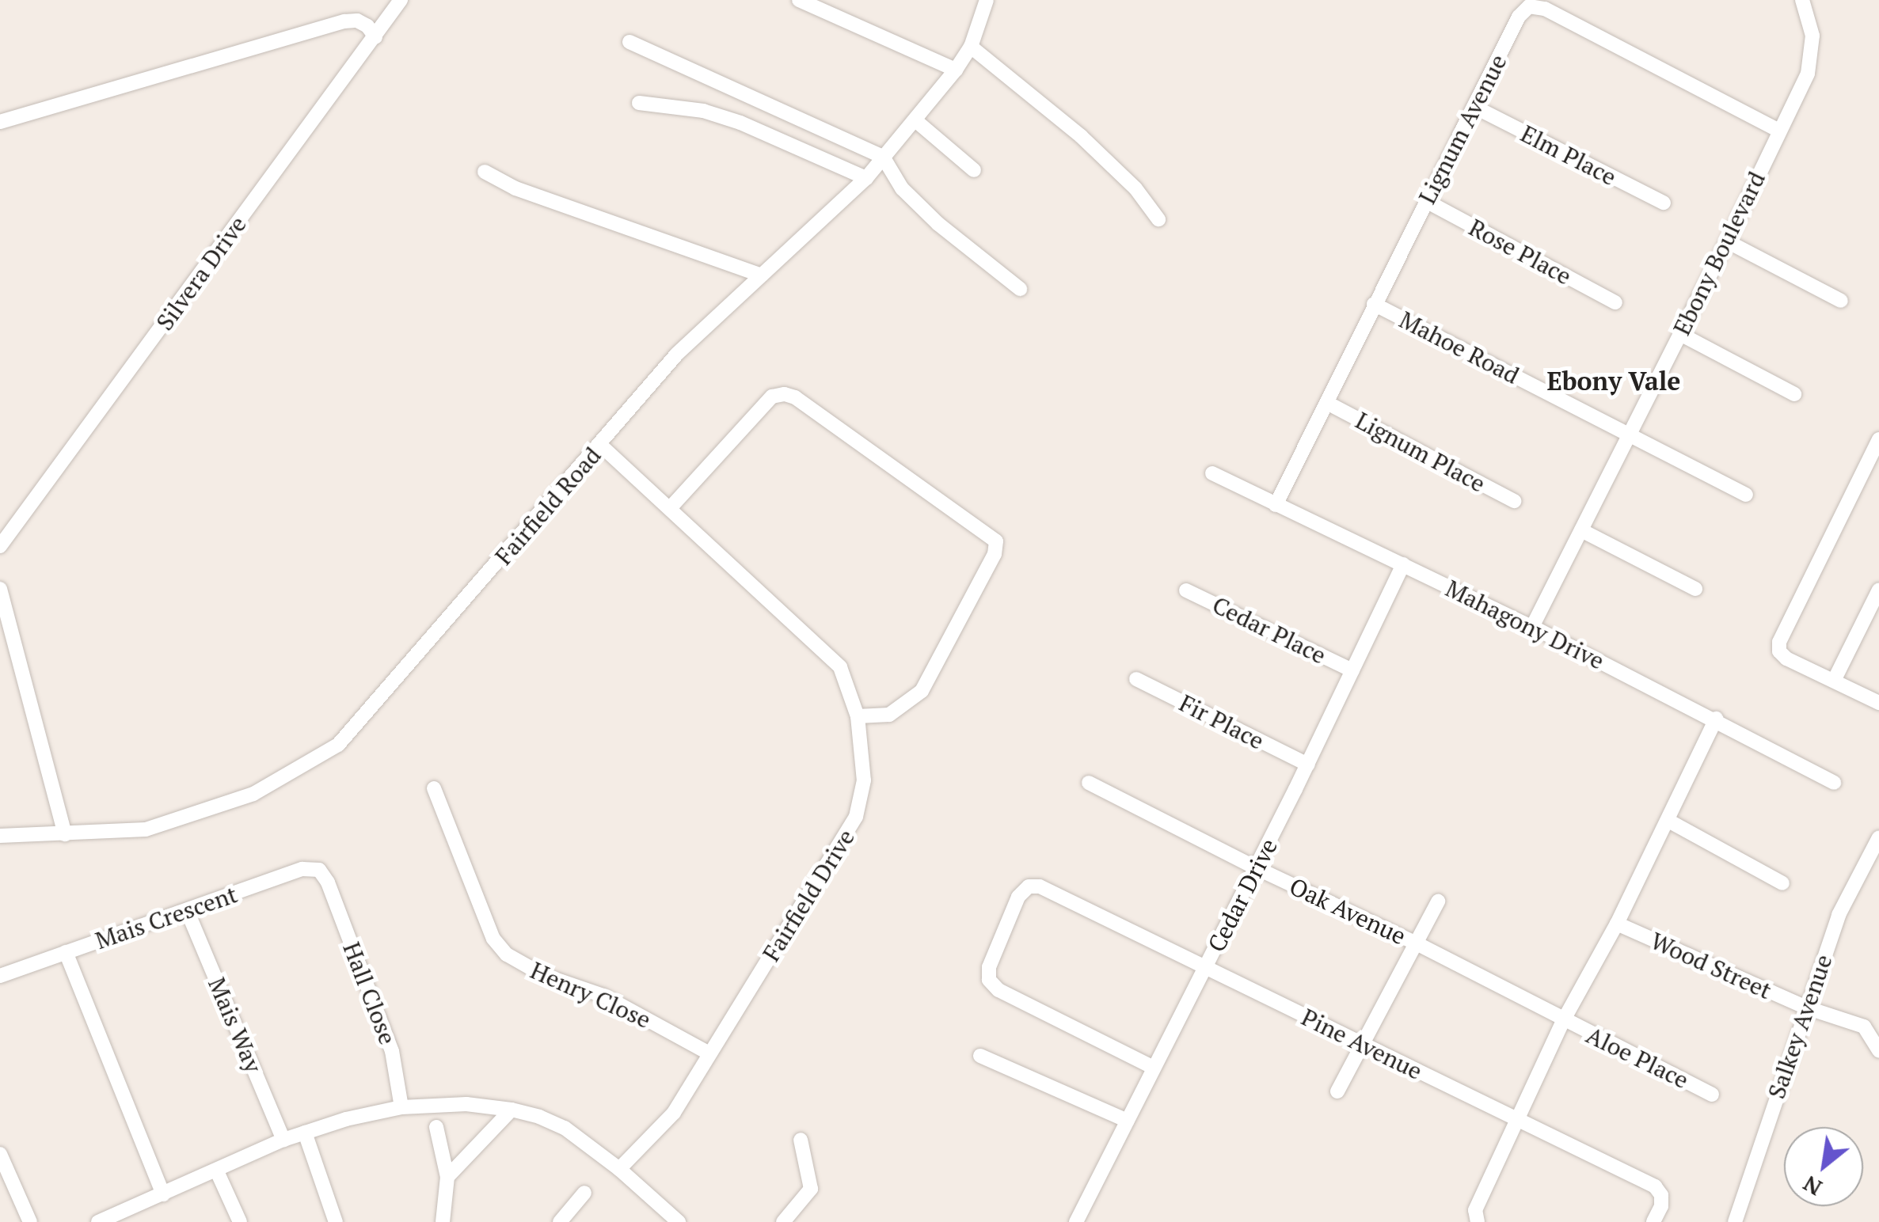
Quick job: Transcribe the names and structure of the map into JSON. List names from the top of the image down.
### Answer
{
  "streets": {
    "street": [
      "Lignum Avenue",
      "Elm Place",
      "Rose Place",
      "Ebony Boulevard",
      "Silvera Drive",
      "Mahoe Road",
      "Lignum Place",
      "Fairfield Road",
      "Mahagony Drive",
      "Cedar Place",
      "Fir Place",
      "Fairfield Drive",
      "Cedar Drive",
      "Oak Avenue",
      "Mais Crescent",
      "Wood Street",
      "Hall Close",
      "Henry Close",
      "Mais Way",
      "Salkey Avenue",
      "Pine Avenue",
      "Aloe Place"
    ]
  },
  "crossings": [
    ["Lignum Avenue", "Elm Place"],
    ["Lignum Avenue", "Rose Place"],
    ["Lignum Avenue", "Ebony Boulevard"],
    ["Lignum Avenue", "Mahoe Road"],
    ["Lignum Avenue", "Lignum Place"],
    ["Lignum Avenue", "Mahagony Drive"],
    ["Ebony Boulevard", "Mahoe Road"],
    ["Ebony Boulevard", "Mahagony Drive"],
    ["Fairfield Road", "Fairfield Drive"],
    ["Mahagony Drive", "Cedar Drive"],
    ["Cedar Place", "Cedar Drive"],
    ["Fir Place", "Cedar Drive"],
    ["Fairfield Drive", "Henry Close"],
    ["Cedar Drive", "Oak Avenue"],
    ["Cedar Drive", "Pine Avenue"],
    ["Oak Avenue", "Aloe Place"],
    ["Mais Crescent", "Hall Close"],
    ["Mais Crescent", "Mais Way"],
    ["Wood Street", "Salkey Avenue"]
  ],
  "districts": ["Ebony Vale"],
  "north": "bottom left"
}
